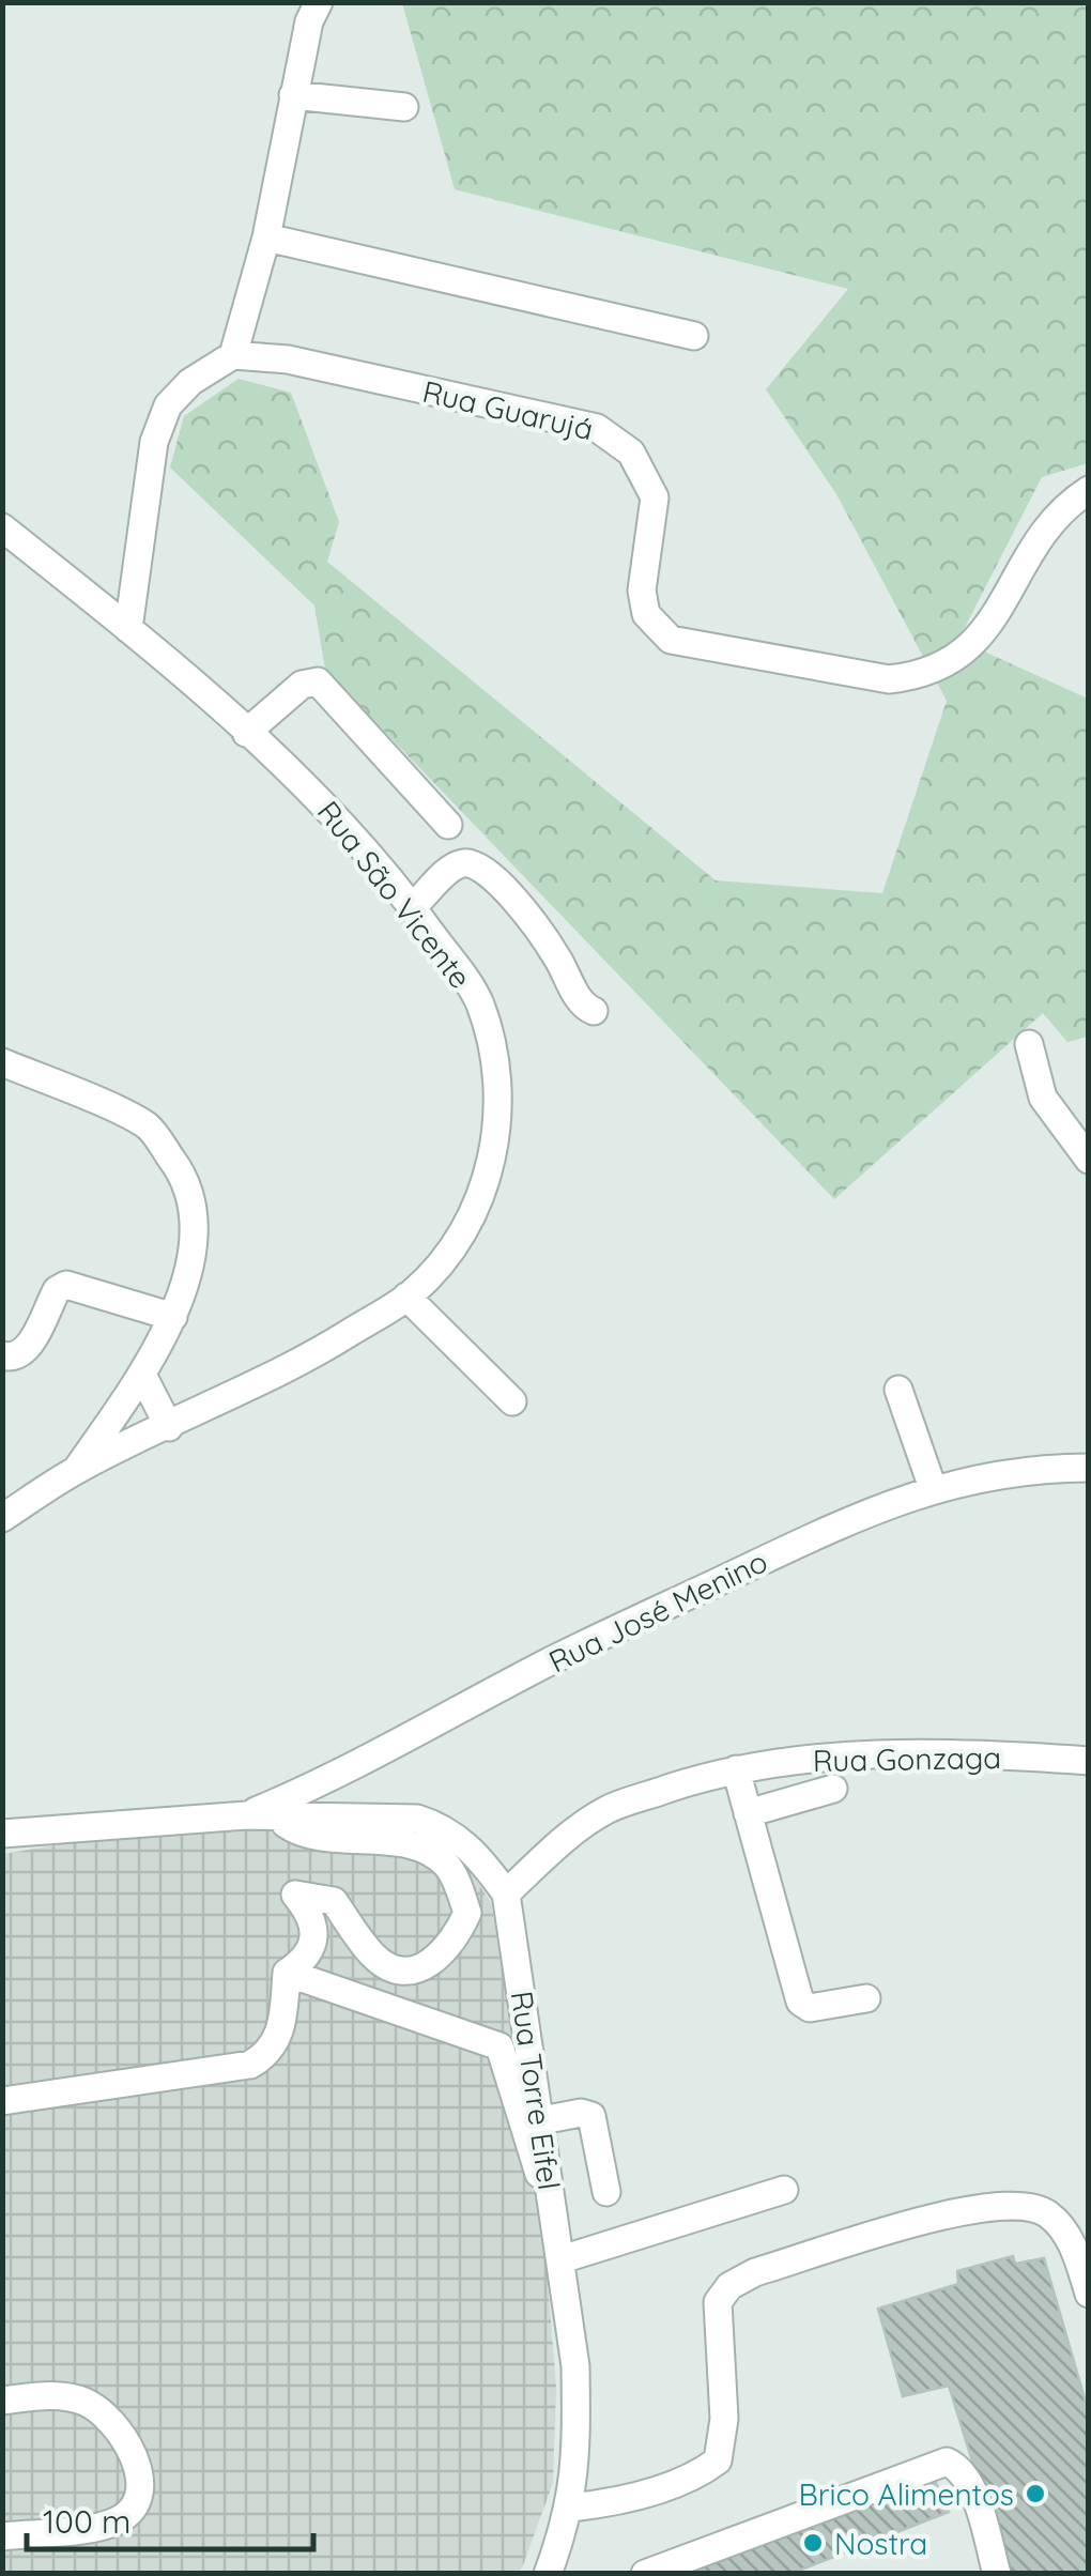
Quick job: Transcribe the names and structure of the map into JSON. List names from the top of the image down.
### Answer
{
  "streets": {
    "street": [
      "Rua Guarujá",
      "Rua São Vicente",
      "Rua José Menino",
      "Rua Gonzaga",
      "Rua Torre Eifel"
    ]
  },
  "crossings": [
    ["Rua José Menino", "Rua Torre Eifel"],
    ["Rua Gonzaga", "Rua Torre Eifel"]
  ],
  "places": ["Brico Alimentos", "Nostra"],
  "scale_bar": "100 m"
}
